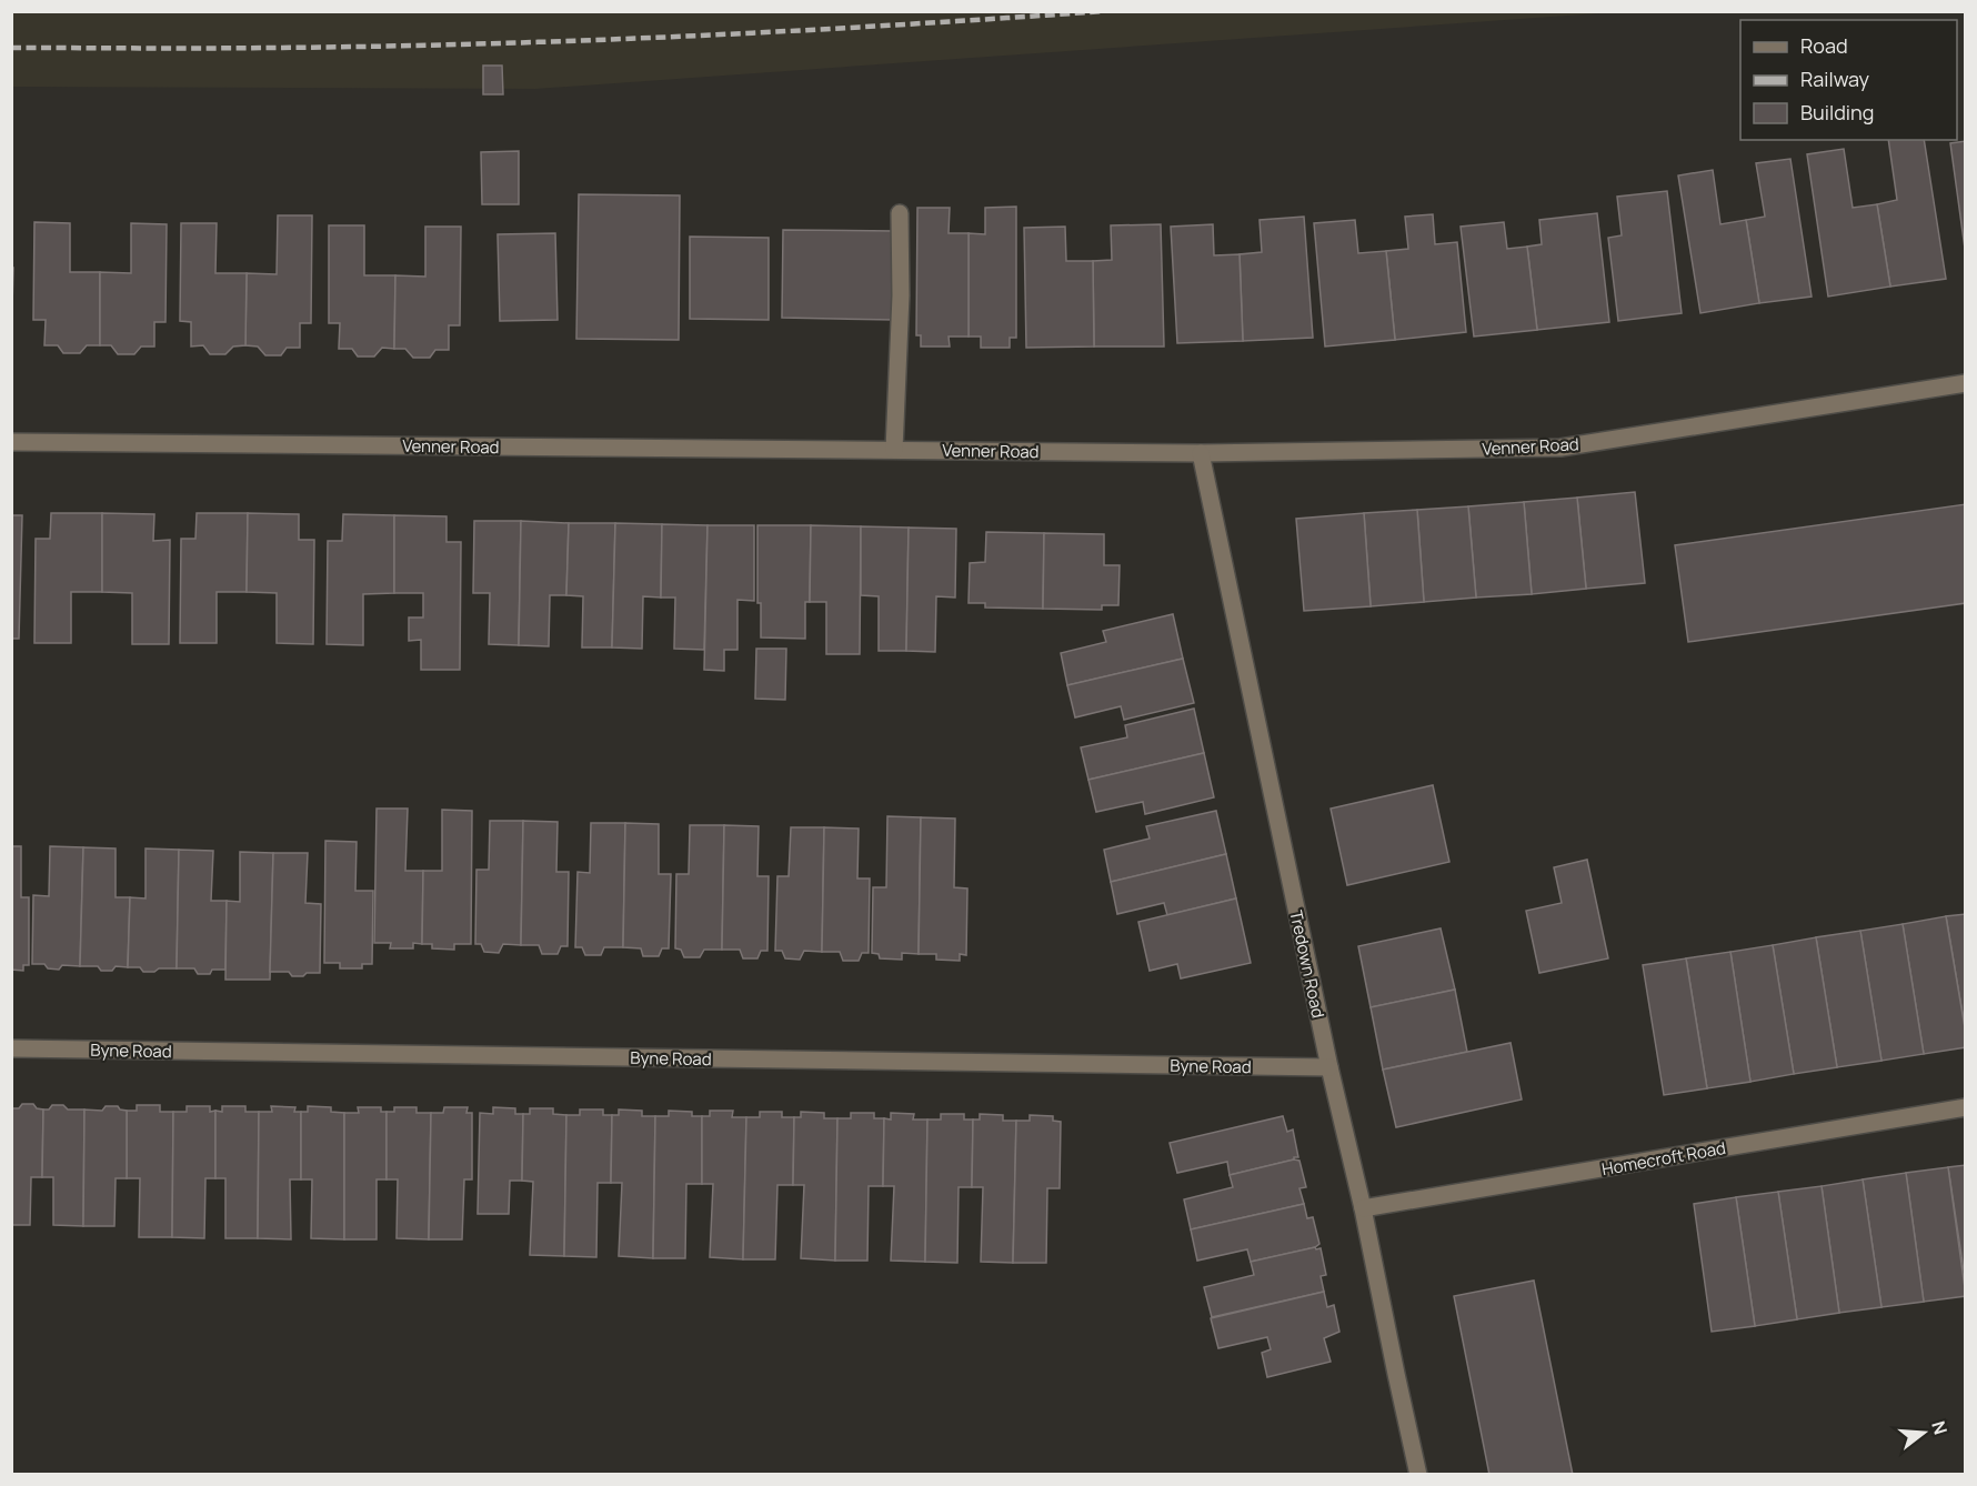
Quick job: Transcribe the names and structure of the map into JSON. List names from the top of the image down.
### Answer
{
  "streets": {
    "street": [
      "Venner Road",
      "Tredown Road",
      "Byne Road",
      "Homecroft Road"
    ]
  },
  "crossings": [
    ["Venner Road", "Tredown Road"],
    ["Tredown Road", "Byne Road"],
    ["Tredown Road", "Homecroft Road"]
  ],
  "legend": ["Road", "Railway", "Building"],
  "north": "right"
}
